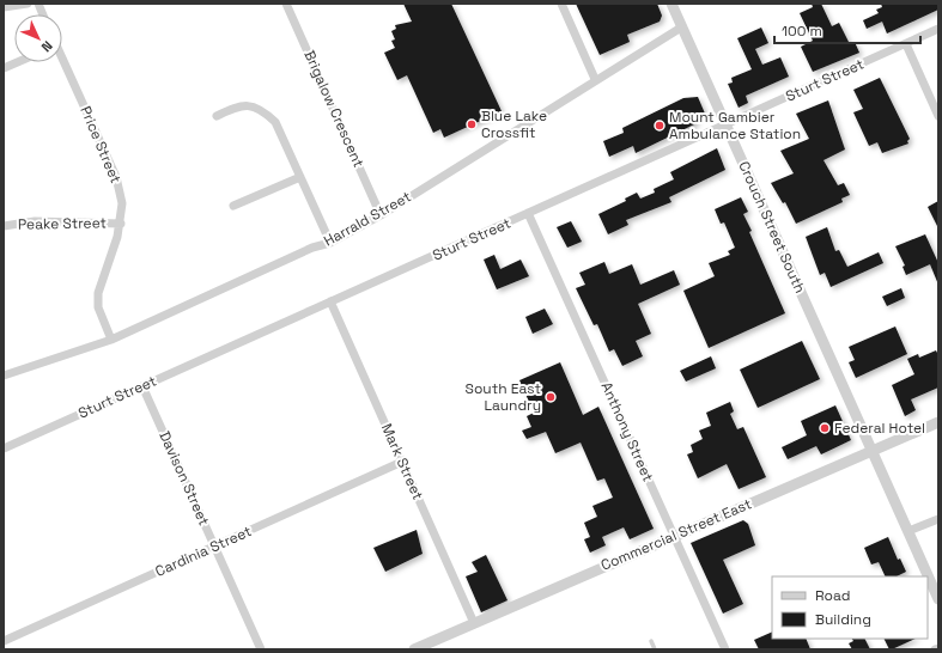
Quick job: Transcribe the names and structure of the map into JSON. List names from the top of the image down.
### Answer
{
  "streets": {
    "street": [
      "Sturt Street",
      "Brigalow Crescent",
      "Price Street",
      "Harrald Street",
      "Peake Street",
      "Crouch Street South",
      "Anthony Street",
      "Mark Street",
      "Davison Street",
      "Commercial Street East",
      "Cardinia Street"
    ]
  },
  "crossings": [
    ["Sturt Street", "Crouch Street South"],
    ["Sturt Street", "Anthony Street"],
    ["Sturt Street", "Mark Street"],
    ["Sturt Street", "Davison Street"],
    ["Brigalow Crescent", "Harrald Street"],
    ["Price Street", "Harrald Street"],
    ["Price Street", "Peake Street"],
    ["Harrald Street", "Crouch Street South"],
    ["Crouch Street South", "Commercial Street East"],
    ["Anthony Street", "Commercial Street East"],
    ["Mark Street", "Commercial Street East"],
    ["Mark Street", "Cardinia Street"],
    ["Davison Street", "Cardinia Street"]
  ],
  "places": [
    "Blue Lake Crossfit",
    "Mount Gambier Ambulance Station",
    "South East Laundry",
    "Federal Hotel"
  ],
  "legend": ["Road", "Building"],
  "scale_bar": "100 m",
  "north": "bottom right"
}
